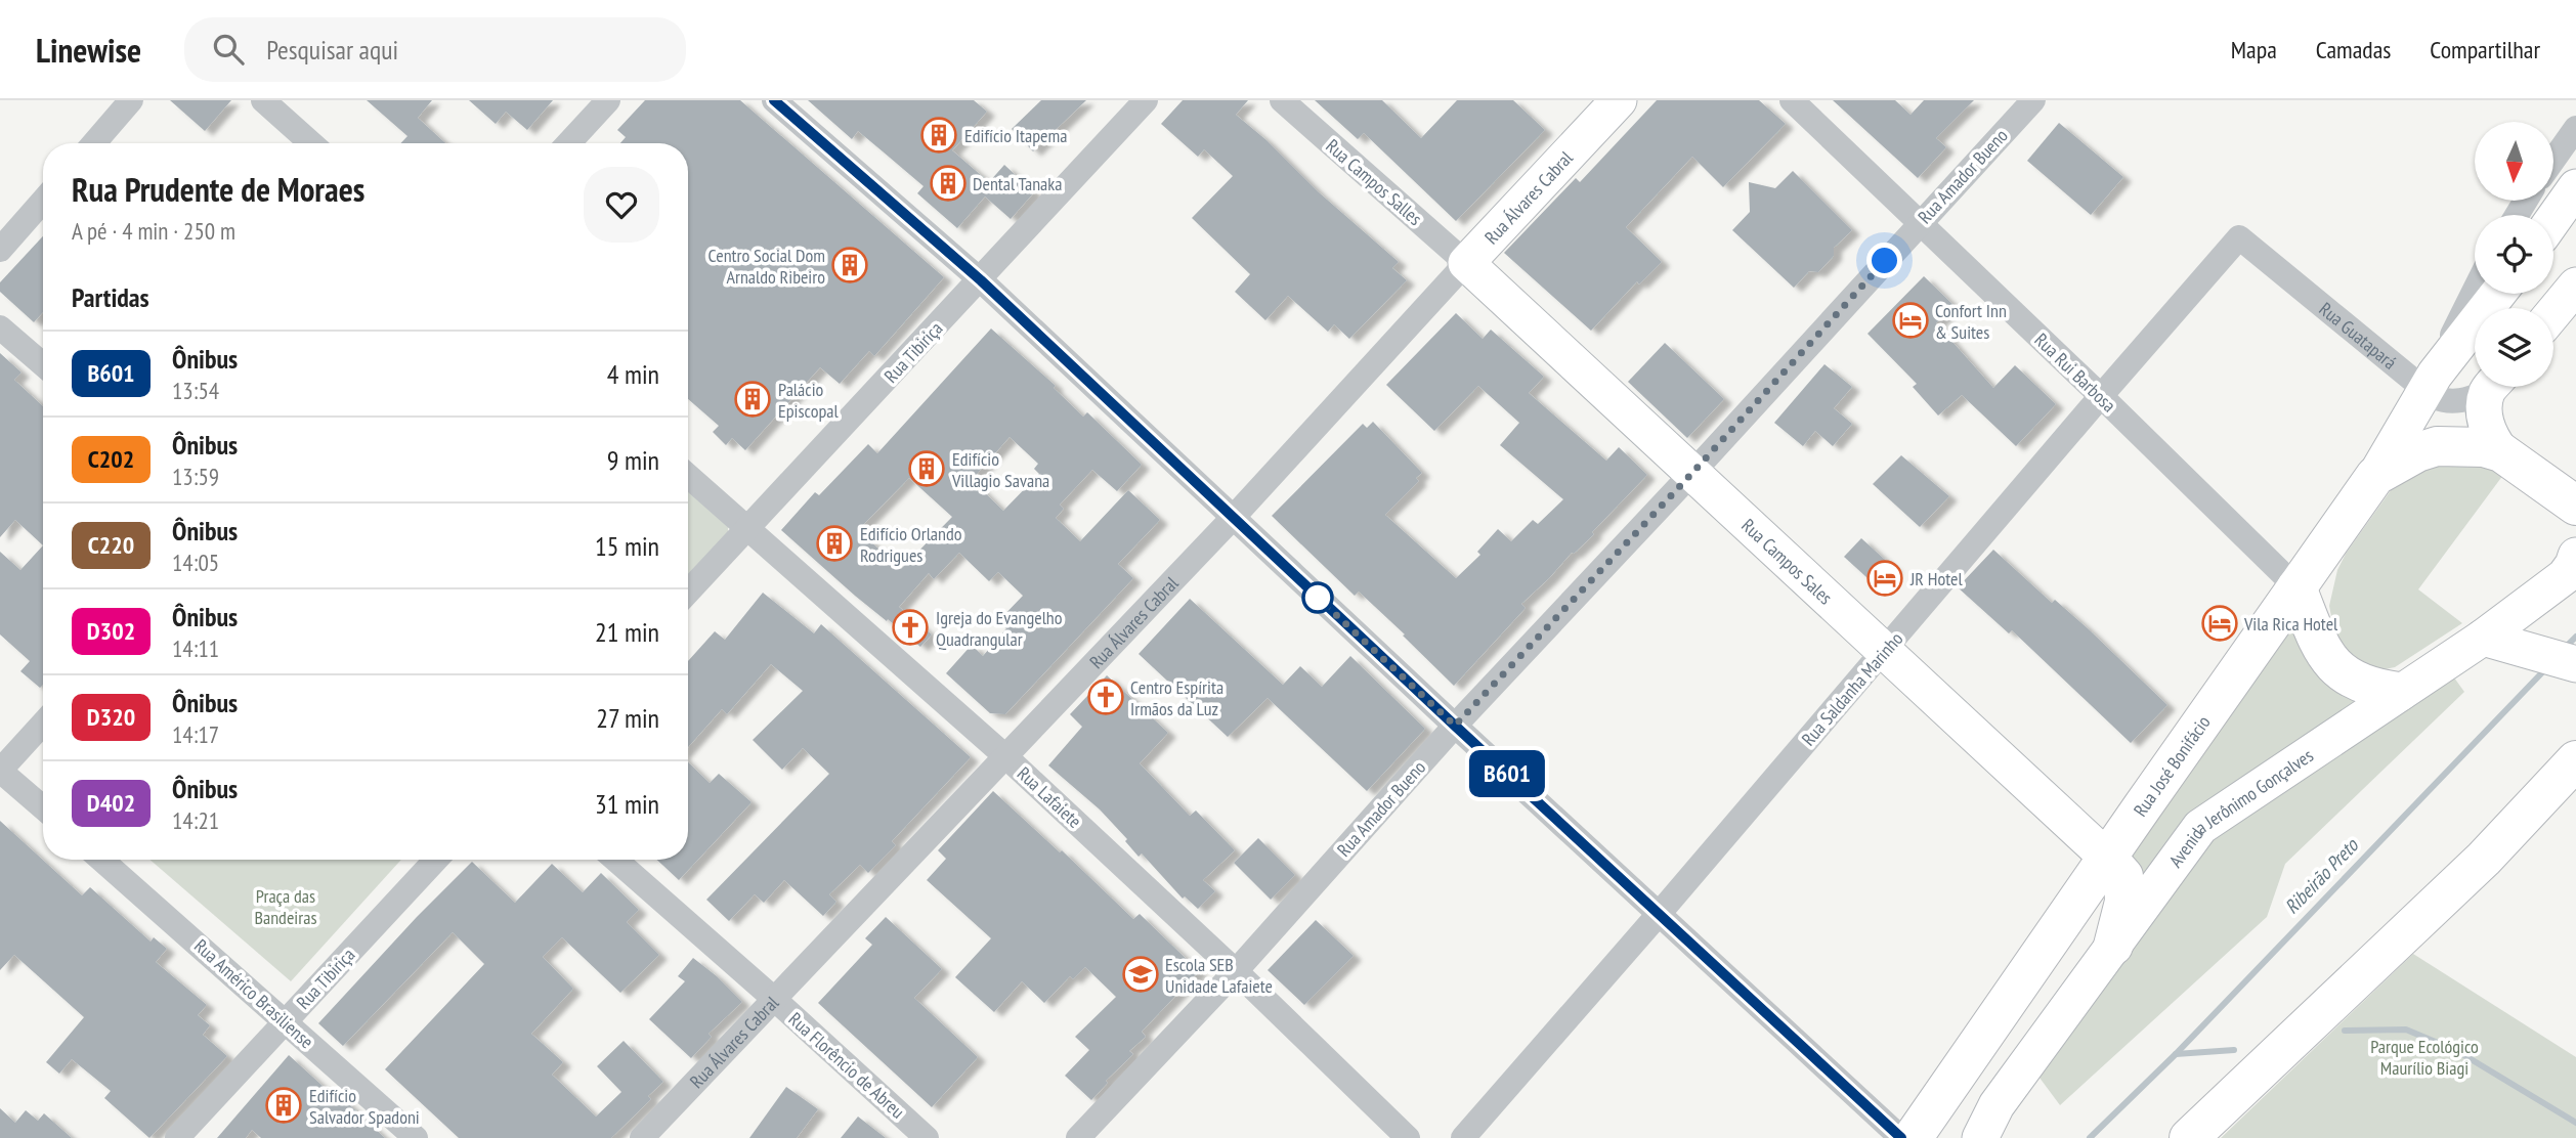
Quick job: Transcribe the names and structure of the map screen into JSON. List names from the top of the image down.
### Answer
{
  "streets": {
    "main road": [
      "Rua Álvares Cabral",
      "Rua Campos Sales",
      "Rua José Bonifácio",
      "Avenida Jerônimo Gonçalves"
    ],
    "street": [
      "Rua Amador Bueno",
      "Rua Campos Salles",
      "Rua Guatapará",
      "Rua Tibiriça",
      "Rua Rui Barbosa",
      "Rua Saldanha Marinho",
      "Rua Lafaiete",
      "Rua Américo Brasiliense",
      "Rua Florêncio de Abreu"
    ]
  },
  "crossings": [
    ["Rua Amador Bueno", "Rua Rui Barbosa"],
    ["Rua Amador Bueno", "Rua Campos Sales"],
    ["Rua Amador Bueno", "Rua Lafaiete"],
    ["Rua Campos Salles", "Rua Álvares Cabral"],
    ["Rua Campos Salles", "Rua Campos Sales"],
    ["Rua Álvares Cabral", "Rua Campos Sales"],
    ["Rua Álvares Cabral", "Rua Lafaiete"],
    ["Rua Álvares Cabral", "Rua Florêncio de Abreu"],
    ["Rua Guatapará", "Rua Saldanha Marinho"],
    ["Rua Guatapará", "Rua José Bonifácio"],
    ["Rua Tibiriça", "Rua Lafaiete"],
    ["Rua Tibiriça", "Rua Américo Brasiliense"],
    ["Rua Rui Barbosa", "Rua Saldanha Marinho"],
    ["Rua Rui Barbosa", "Rua José Bonifácio"],
    ["Rua Campos Sales", "Rua Saldanha Marinho"],
    ["Rua Campos Sales", "Rua José Bonifácio"]
  ],
  "water": ["Ribeirão Preto"],
  "parks": ["Praça das Bandeiras", "Parque Ecológico Maurílio Biagi"],
  "places": {
    "building": [
      "Edifício Itapema",
      "Dental Tanaka",
      "Centro Social Dom Arnaldo Ribeiro",
      "Palácio Episcopal",
      "Edifício Villagio Savana",
      "Edifício Orlando Rodrigues",
      "Edifício Salvador Spadoni"
    ],
    "hotel": ["Confort Inn & Suites", "JR Hotel", "Vila Rica Hotel"],
    "church": ["Igreja do Evangelho Quadrangular", "Centro Espírita Irmãos da Luz"],
    "school or university": ["Escola SEB Unidade Lafaiete"]
  },
  "lines": ["bus line B601"],
  "north": "bottom",
  "page": {
    "header": "Linewise",
    "search": "Pesquisar aqui",
    "nav": ["Mapa", "Camadas", "Compartilhar"],
    "on_map": "B601",
    "heading": [
      ["Rua Prudente de Moraes", "A pé · 4 min · 250 m"],
      "Partidas"
    ],
    "list": [
      {
        "mark": "B601",
        "name": "Ônibus",
        "note": "13:54",
        "value": "4 min"
      },
      {
        "mark": "C202",
        "name": "Ônibus",
        "note": "13:59",
        "value": "9 min"
      },
      {
        "mark": "C220",
        "name": "Ônibus",
        "note": "14:05",
        "value": "15 min"
      },
      {
        "mark": "D302",
        "name": "Ônibus",
        "note": "14:11",
        "value": "21 min"
      },
      {
        "mark": "D320",
        "name": "Ônibus",
        "note": "14:17",
        "value": "27 min"
      },
      {
        "mark": "D402",
        "name": "Ônibus",
        "note": "14:21",
        "value": "31 min"
      }
    ]
  }
}
